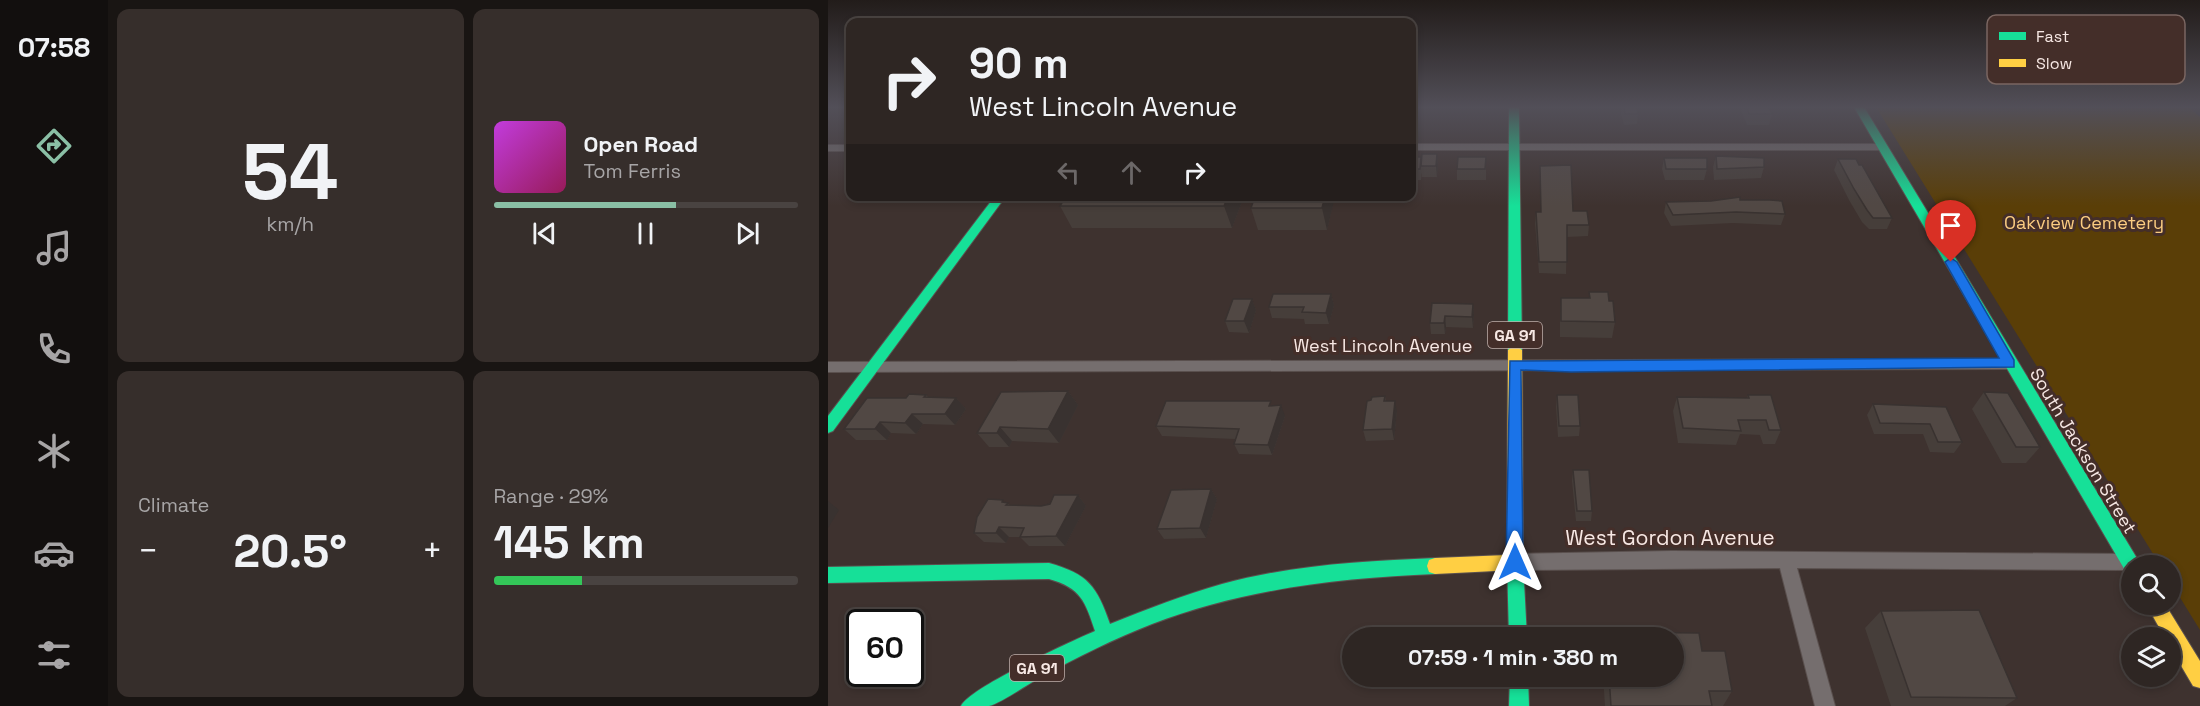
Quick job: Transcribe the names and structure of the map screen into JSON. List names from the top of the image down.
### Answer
{
  "streets": {
    "main road": ["GA 91", "South Jackson Street", "West Gordon Avenue"],
    "street": ["West Lincoln Avenue"]
  },
  "crossings": [
    ["GA 91", "West Lincoln Avenue"],
    ["GA 91", "West Gordon Avenue"],
    ["West Lincoln Avenue", "South Jackson Street"]
  ],
  "parks": ["Oakview Cemetery"],
  "legend": ["Fast", "Slow"],
  "page": {
    "tabs": "07:58",
    "tile": [
      ["54", "km/h"],
      "Climate",
      ["Range · 29%", "145 km"]
    ],
    "turn": ["90 m", "West Lincoln Avenue"],
    "song": ["Open Road", "Tom Ferris"],
    "heat": ["−", "20.5°", "+"],
    "limit": "60",
    "trip": "07:59 · 1 min · 380 m"
  }
}
